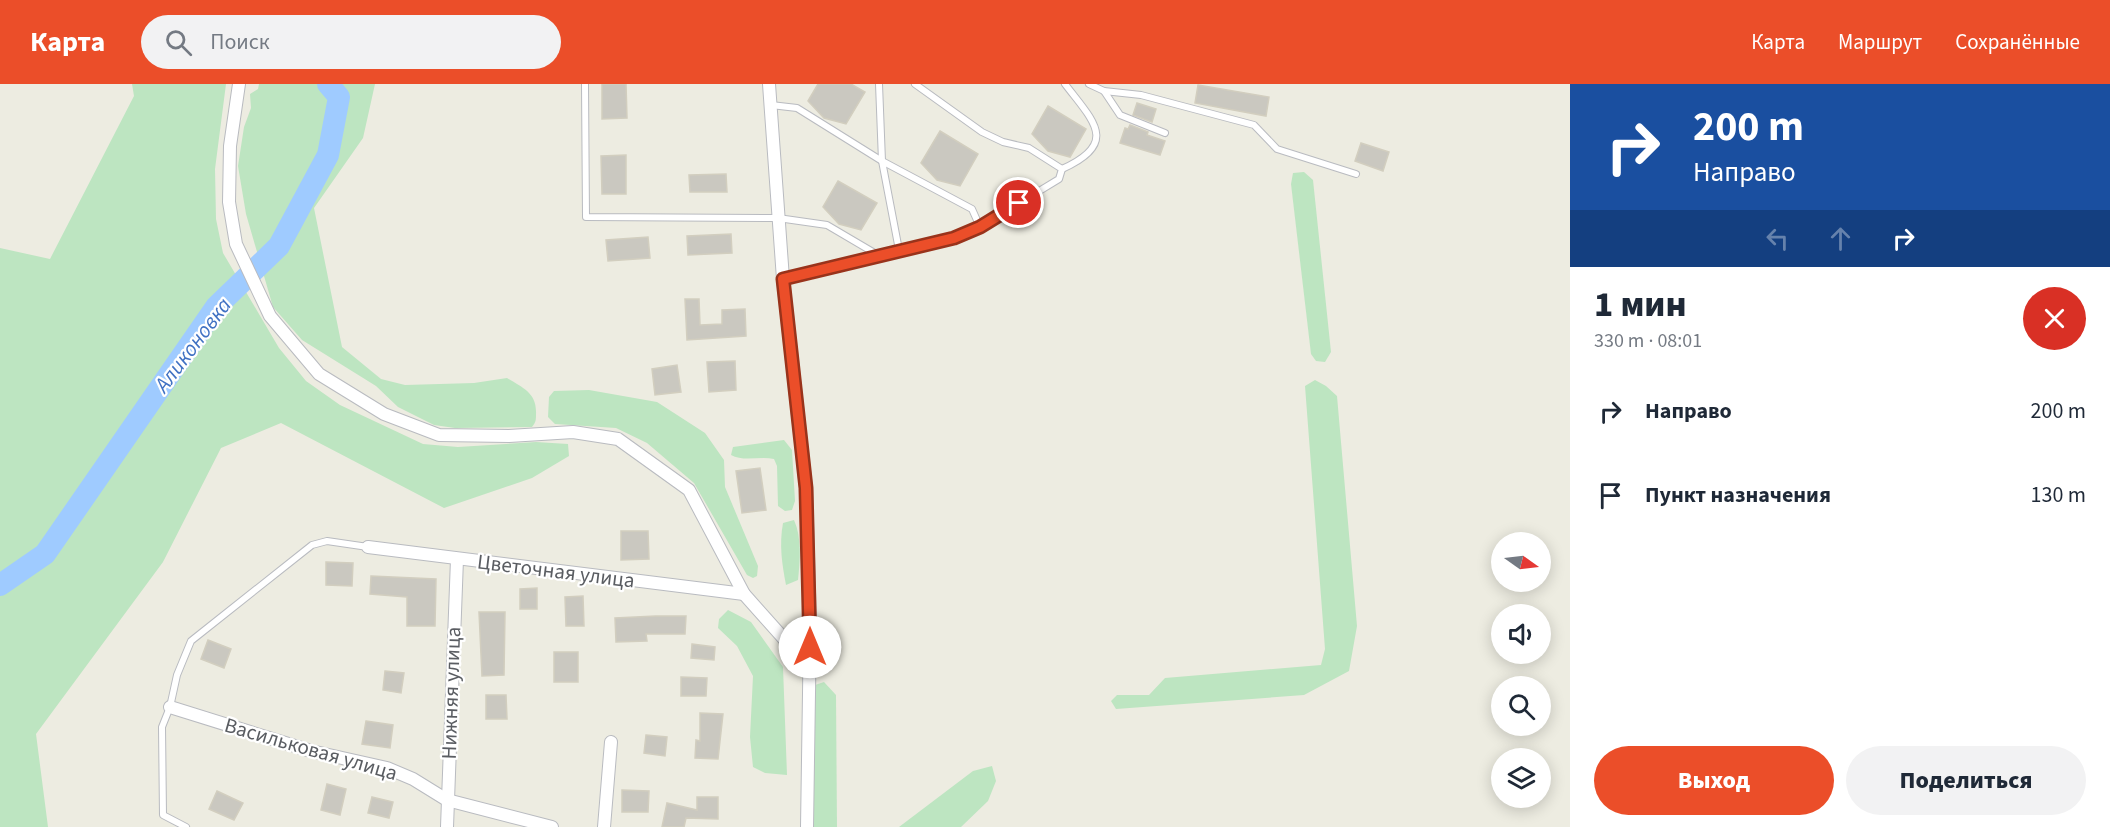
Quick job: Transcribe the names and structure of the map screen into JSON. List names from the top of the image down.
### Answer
{
  "streets": {
    "street": ["Цветочная улица", "Нижняя улица", "Васильковая улица"]
  },
  "crossings": [
    ["Цветочная улица", "Нижняя улица"],
    ["Нижняя улица", "Васильковая улица"]
  ],
  "water": ["Аликоновка"],
  "north": "right",
  "page": {
    "header": "Карта",
    "search": "Поиск",
    "nav": ["Карта", "Маршрут", "Сохранённые"],
    "turn": ["200 m", "Направо"],
    "heading": ["1 мин", "330 m · 08:01"],
    "list": [
      {
        "name": "Направо",
        "value": "200 m"
      },
      {
        "name": "Пункт назначения",
        "value": "130 m"
      }
    ],
    "buttons": ["Выход", "Поделиться"]
  }
}
